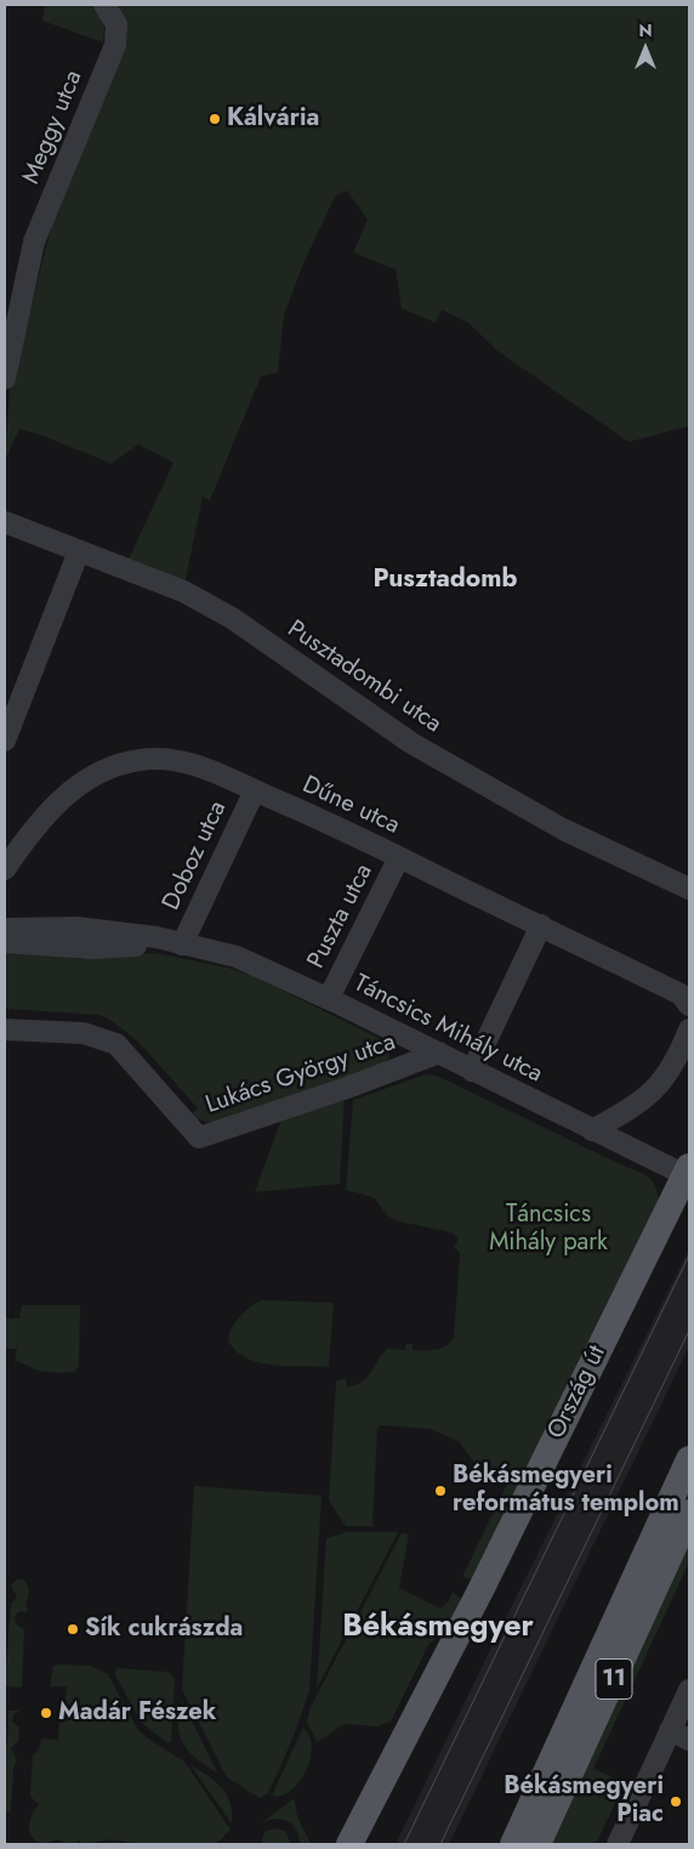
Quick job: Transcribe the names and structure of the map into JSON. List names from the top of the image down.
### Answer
{
  "streets": {
    "main road": ["Ország út", "11"],
    "street": [
      "Meggy utca",
      "Pusztadombi utca",
      "Dűne utca",
      "Doboz utca",
      "Puszta utca",
      "Táncsics Mihály utca",
      "Lukács György utca"
    ]
  },
  "crossings": [
    ["Dűne utca", "Doboz utca"],
    ["Dűne utca", "Puszta utca"],
    ["Doboz utca", "Táncsics Mihály utca"],
    ["Puszta utca", "Táncsics Mihály utca"],
    ["Táncsics Mihály utca", "Lukács György utca"],
    ["Táncsics Mihály utca", "Ország út"]
  ],
  "districts": ["Pusztadomb", "Békásmegyer"],
  "parks": ["Táncsics Mihály park"],
  "places": [
    "Kálvária",
    "Békásmegyeri református templom",
    "Sík cukrászda",
    "Madár Fészek",
    "Békásmegyeri Piac"
  ],
  "north": "top"
}
